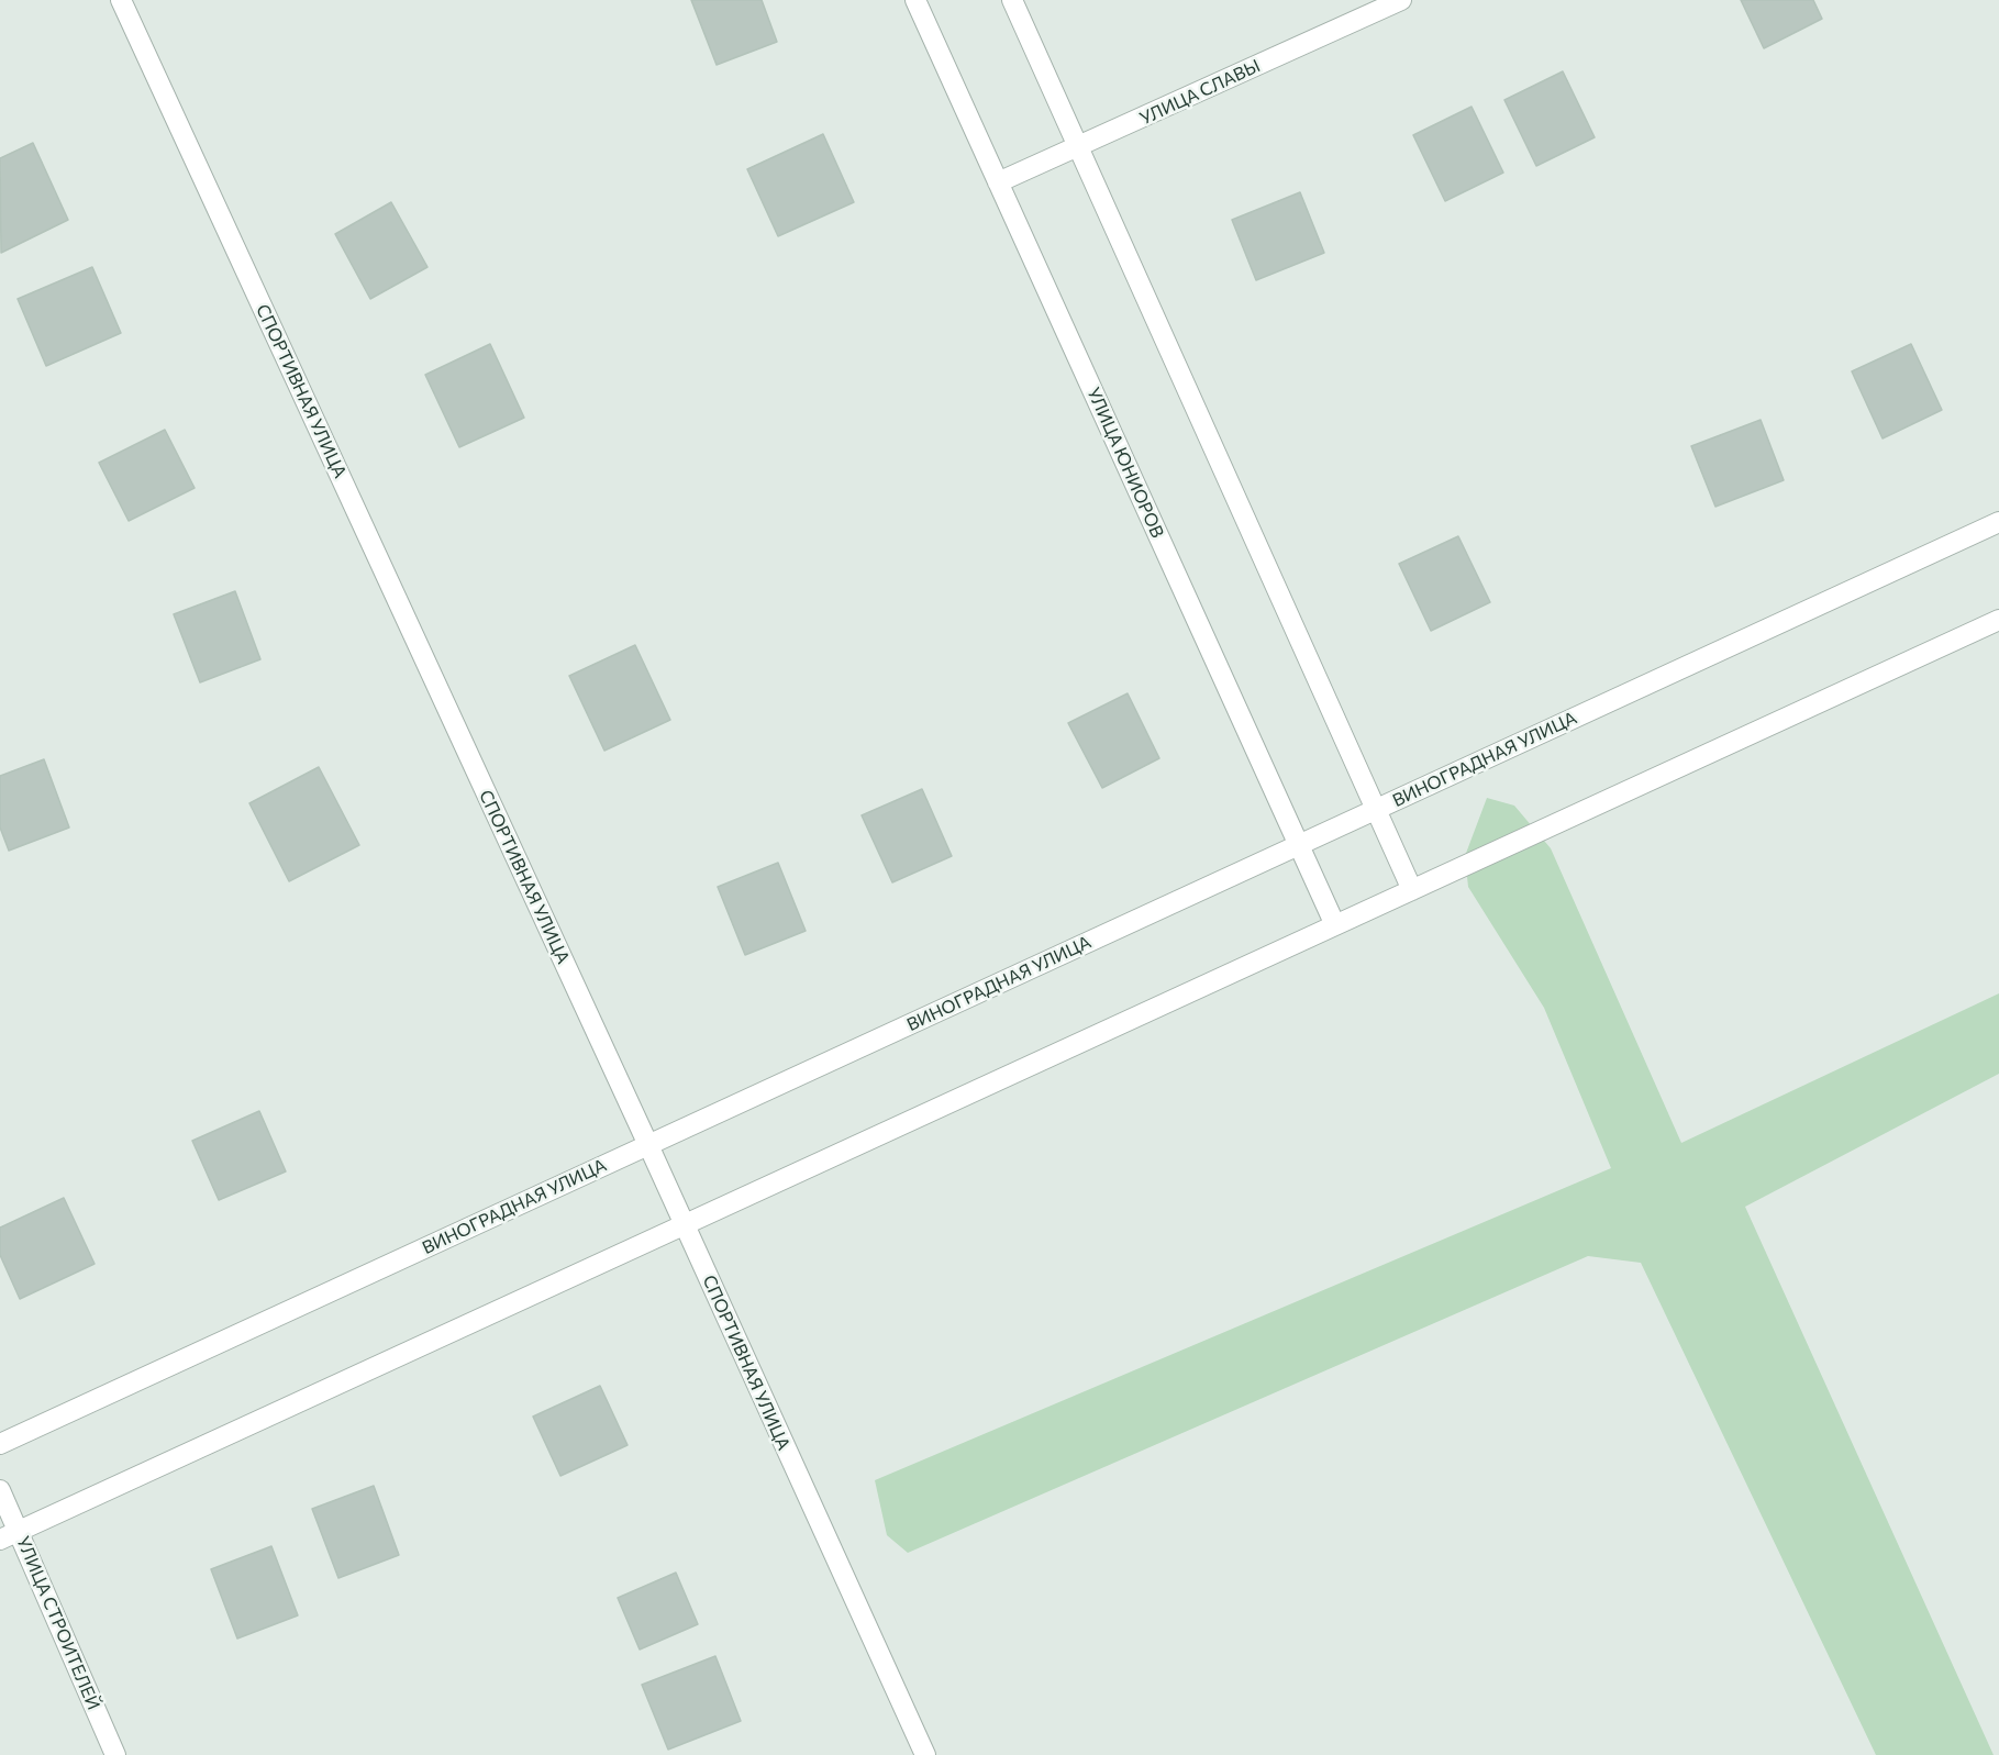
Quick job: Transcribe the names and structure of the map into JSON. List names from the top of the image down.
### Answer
{
  "streets": {
    "street": [
      "УЛИЦА СЛАВЫ",
      "СПОРТИВНАЯ УЛИЦА",
      "УЛИЦА ЮНИОРОВ",
      "ВИНОГРАДНАЯ УЛИЦА",
      "УЛИЦА СТРОИТЕЛЕЙ"
    ]
  },
  "crossings": [
    ["УЛИЦА СЛАВЫ", "УЛИЦА ЮНИОРОВ"],
    ["СПОРТИВНАЯ УЛИЦА", "ВИНОГРАДНАЯ УЛИЦА"],
    ["УЛИЦА ЮНИОРОВ", "ВИНОГРАДНАЯ УЛИЦА"]
  ]
}
